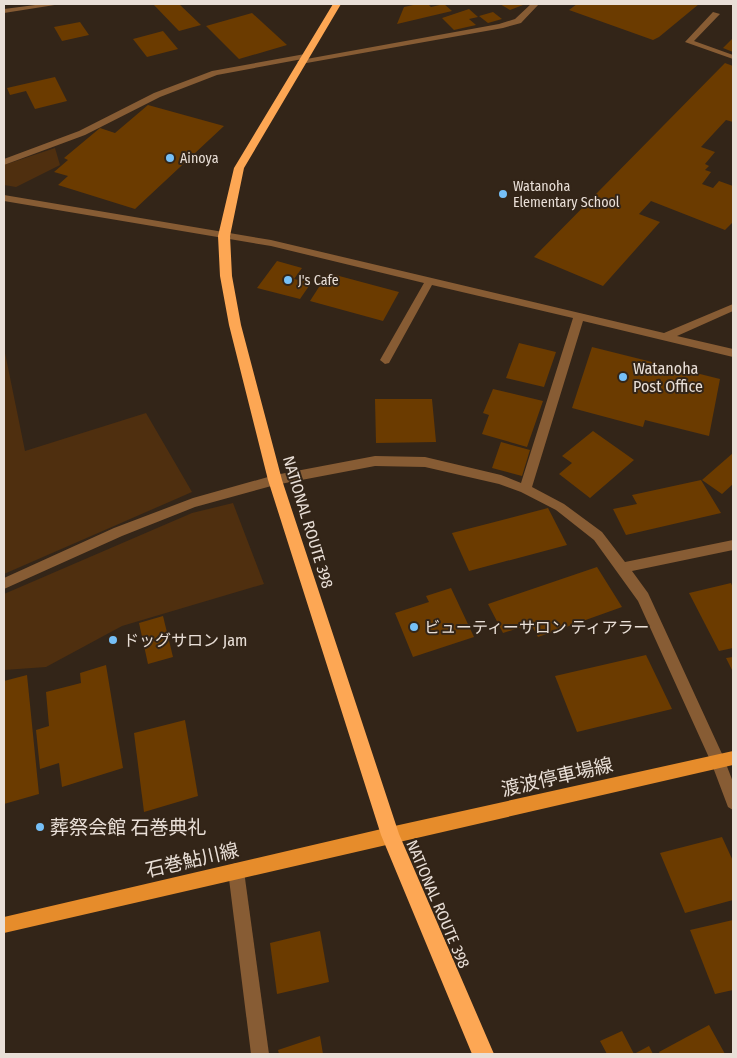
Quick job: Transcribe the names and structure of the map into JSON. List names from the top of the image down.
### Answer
{
  "streets": {
    "highway": ["NATIONAL ROUTE 398"],
    "main road": ["渡波停車場線", "石巻鮎川線"]
  },
  "crossings": [
    ["NATIONAL ROUTE 398", "渡波停車場線"],
    ["NATIONAL ROUTE 398", "石巻鮎川線"],
    ["渡波停車場線", "石巻鮎川線"]
  ],
  "places": [
    "Ainoya",
    "Watanoha Elementary School",
    "J's Cafe",
    "Watanoha Post Office",
    "ビューティーサロン ティアラー",
    "ドッグサロン Jam",
    "葬祭会館 石巻典礼"
  ]
}
